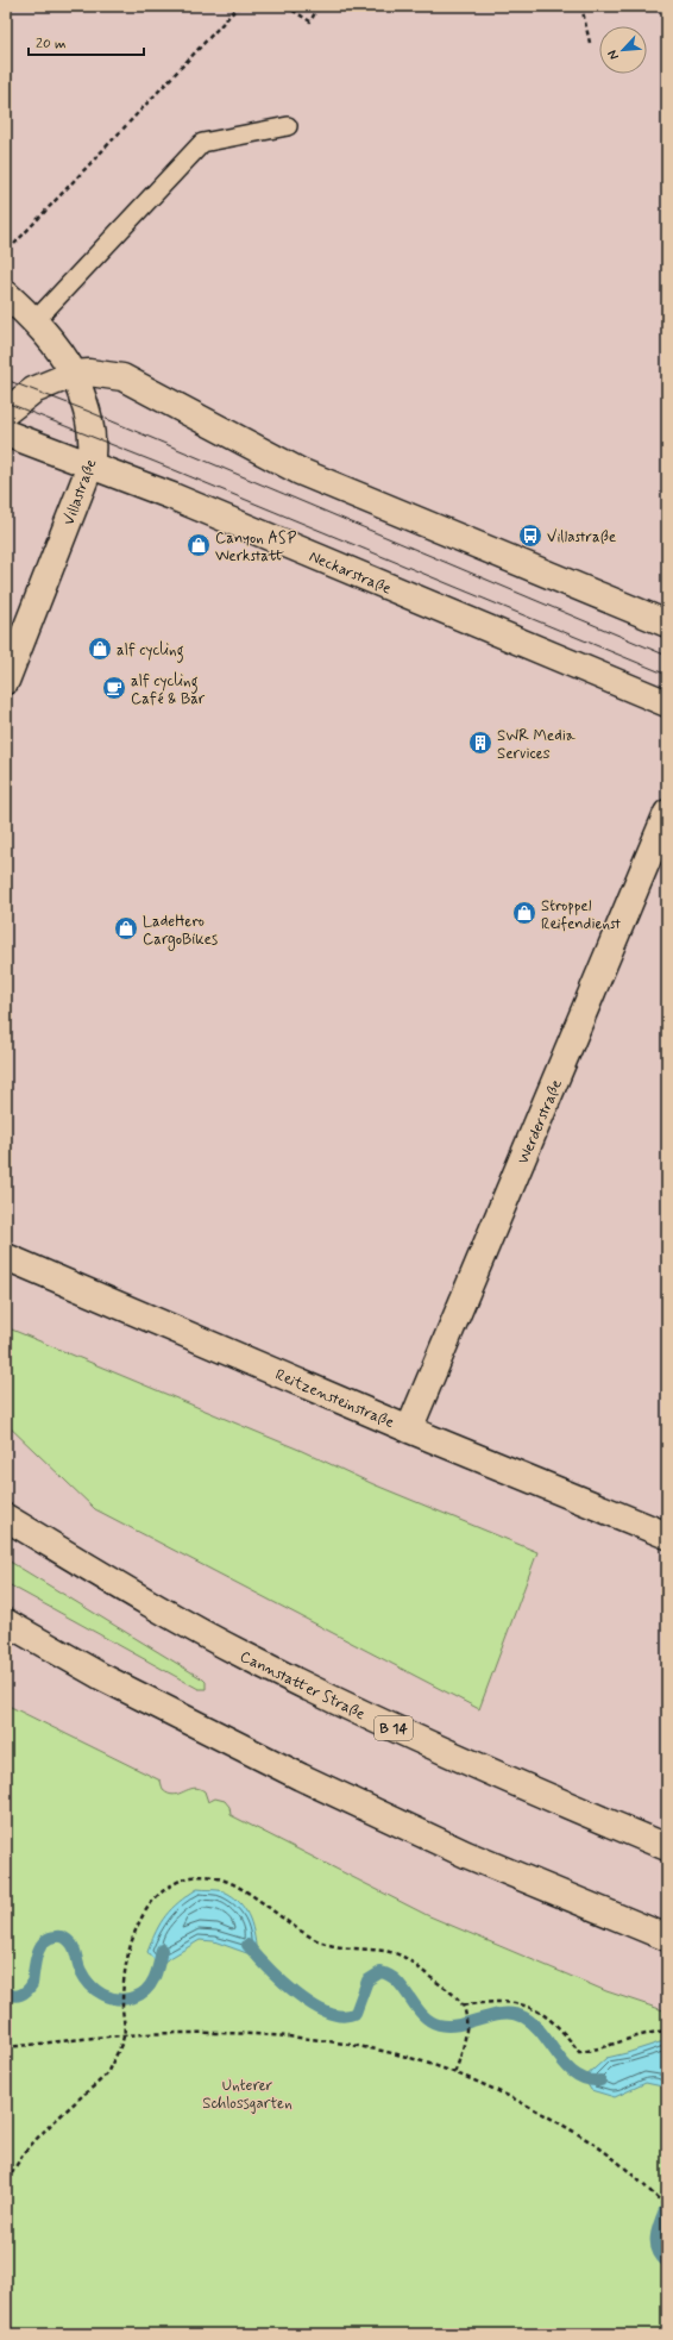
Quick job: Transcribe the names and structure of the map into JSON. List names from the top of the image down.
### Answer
{
  "streets": {
    "street": [
      "Villastraße",
      "Neckarstraße",
      "Werderstraße",
      "Reitzensteinstraße",
      "Cannstatter Straße",
      "B 14"
    ]
  },
  "crossings": [
    ["Villastraße", "Neckarstraße"],
    ["Werderstraße", "Reitzensteinstraße"]
  ],
  "parks": ["Unterer Schlossgarten"],
  "places": {
    "bus stop": ["Villastraße"],
    "shop": [
      "Canyon ASP Werkstatt",
      "alf cycling",
      "Stroppel Reifendienst",
      "LadeHero CargoBikes"
    ],
    "cafe": ["alf cycling Café & Bar"],
    "building": ["SWR Media Services"]
  },
  "scale_bar": "20 m",
  "north": "bottom left"
}
